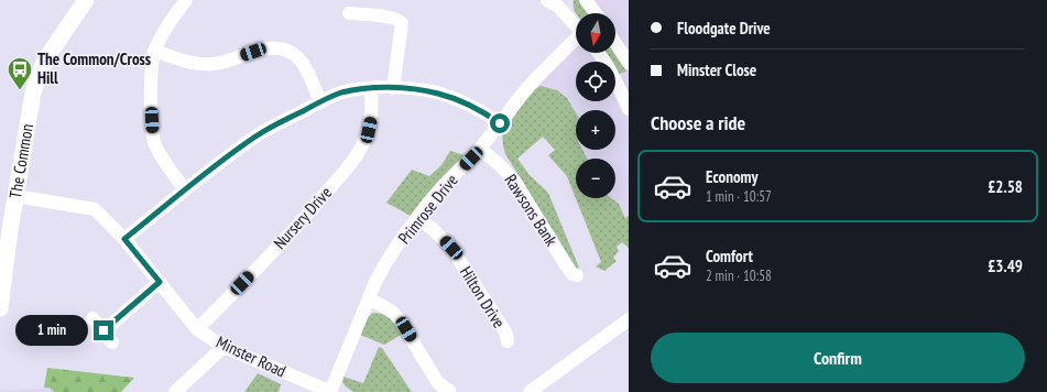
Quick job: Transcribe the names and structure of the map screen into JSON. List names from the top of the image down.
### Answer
{
  "streets": {
    "main road": ["The Common"],
    "street": [
      "Primrose Drive",
      "Rawsons Bank",
      "Nursery Drive",
      "Hilton Drive",
      "Minster Road"
    ]
  },
  "crossings": [
    ["The Common", "Minster Road"],
    ["Primrose Drive", "Rawsons Bank"],
    ["Primrose Drive", "Hilton Drive"],
    ["Primrose Drive", "Minster Road"],
    ["Nursery Drive", "Minster Road"]
  ],
  "places": {
    "bus stop": ["The Common/Cross Hill"]
  },
  "north": "bottom",
  "page": {
    "banner": ["Floodgate Drive", "Minster Close"],
    "map_buttons": ["+", "−"],
    "heading": "Choose a ride",
    "list": [
      {
        "name": "Economy",
        "note": "1 min · 10:57",
        "value": "£2.58"
      },
      {
        "name": "Comfort",
        "note": "2 min · 10:58",
        "value": "£3.49"
      }
    ],
    "bubble": "1 min",
    "buttons": "Confirm"
  }
}
